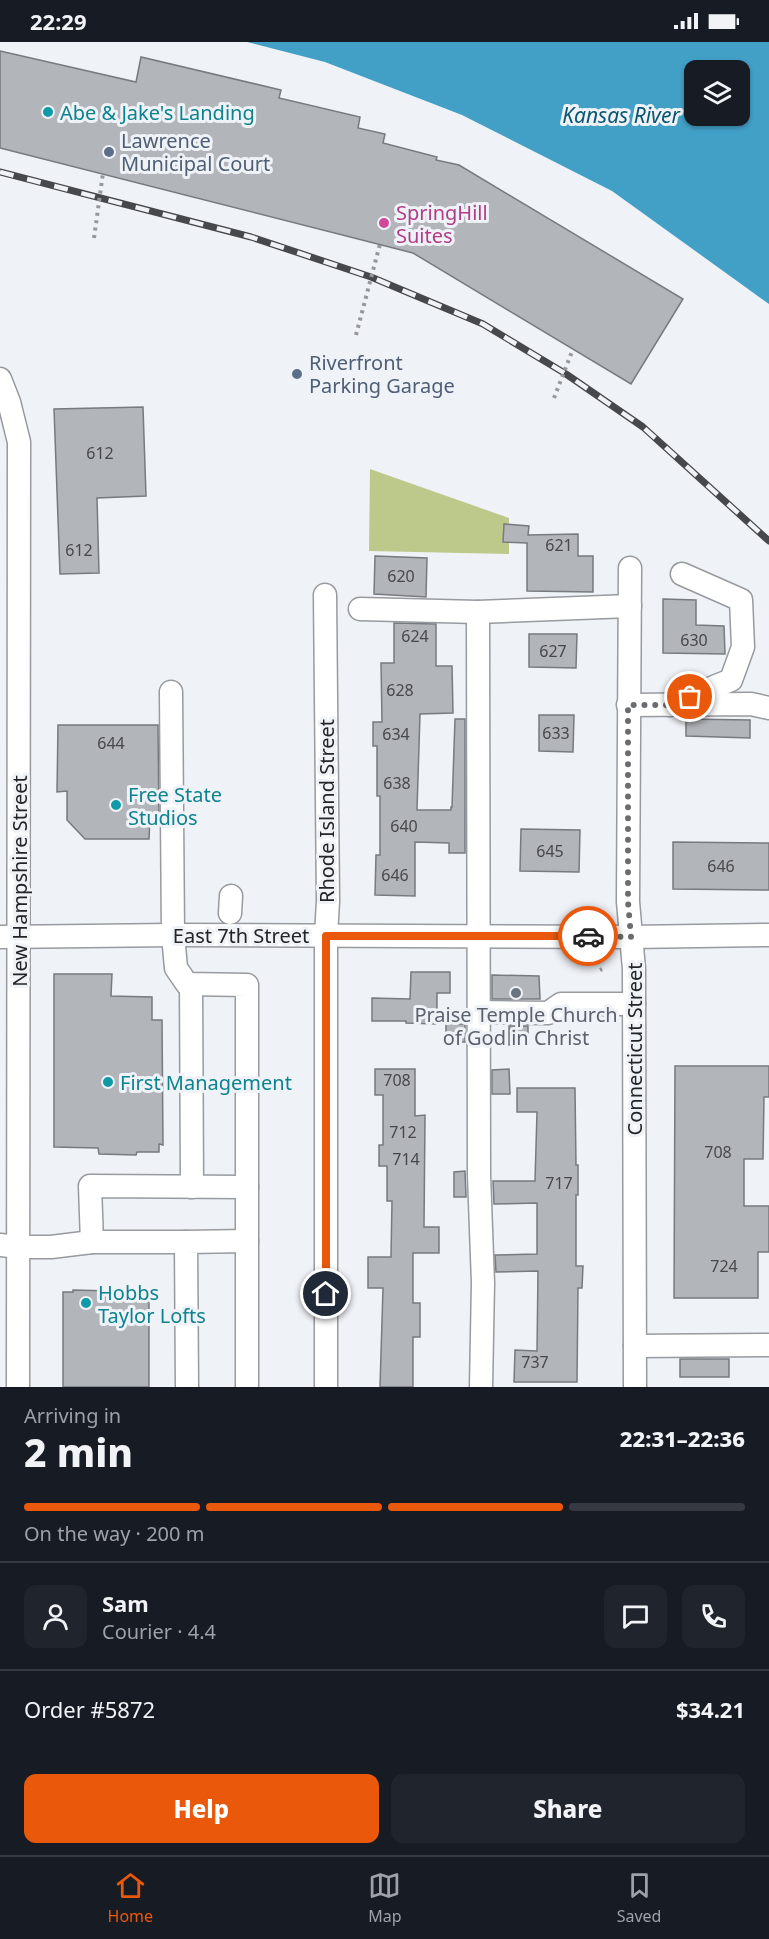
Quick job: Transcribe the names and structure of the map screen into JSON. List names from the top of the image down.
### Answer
{
  "streets": {
    "street": [
      "Rhode Island Street",
      "New Hampshire Street",
      "East 7th Street",
      "Connecticut Street"
    ]
  },
  "crossings": [
    ["Rhode Island Street", "East 7th Street"],
    ["New Hampshire Street", "East 7th Street"],
    ["East 7th Street", "Connecticut Street"]
  ],
  "water": ["Kansas River"],
  "places": [
    "Abe & Jake's Landing",
    "Lawrence Municipal Court",
    "SpringHill Suites",
    "Riverfront Parking Garage",
    "Free State Studios",
    "Praise Temple Church of God in Christ",
    "First Management",
    "Hobbs Taylor Lofts"
  ],
  "house_numbers": [
    "612",
    "621",
    "612",
    "620",
    "624",
    "630",
    "627",
    "628",
    "633",
    "634",
    "644",
    "638",
    "640",
    "645",
    "646",
    "646",
    "708",
    "712",
    "708",
    "714",
    "717",
    "724",
    "737"
  ],
  "page": {
    "status": "22:29",
    "heading": ["2 min", "Arriving in", "22:31–22:36"],
    "panel": [
      "Sam",
      "Courier · 4.4",
      "Order #5872",
      "$34.21"
    ],
    "bar": "On the way · 200 m",
    "buttons": ["Help", "Share"],
    "tabs": ["Home", "Map", "Saved"]
  }
}
